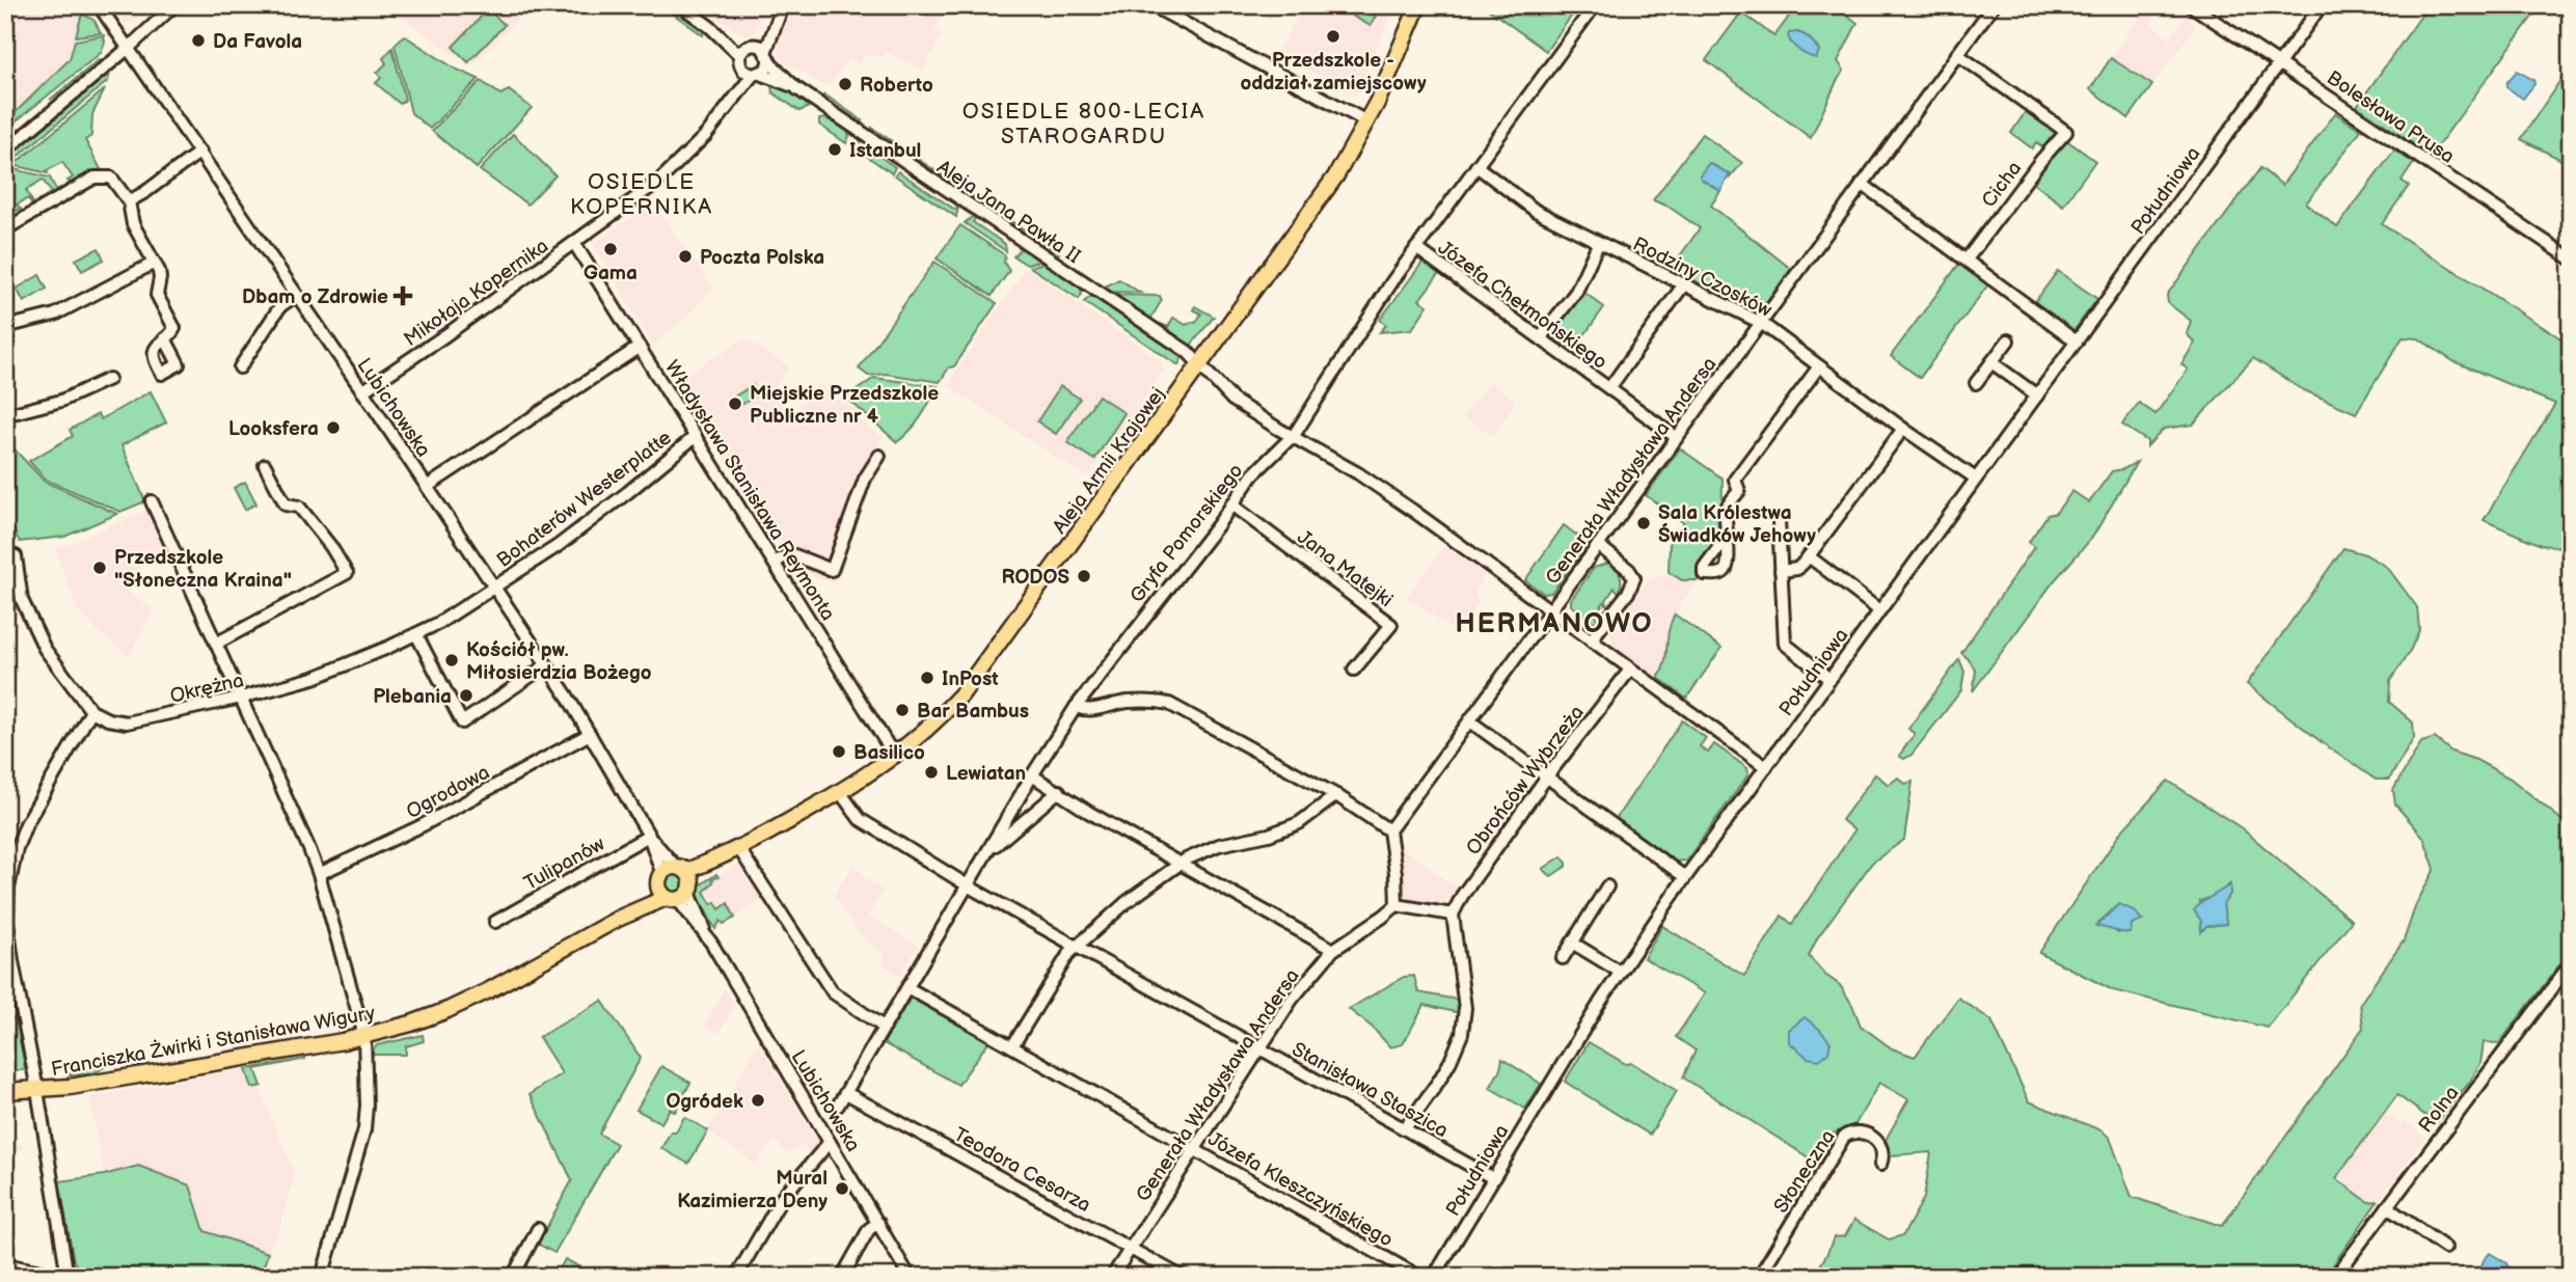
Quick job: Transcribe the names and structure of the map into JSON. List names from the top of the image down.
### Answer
{
  "streets": {
    "main road": ["Aleja Armii Krajowej", "Franciszka Żwirki i Stanisława Wigury"],
    "street": [
      "Bolesława Prusa",
      "Cicha",
      "Południowa",
      "Aleja Jana Pawła II",
      "Rodziny Czosków",
      "Mikołaja Kopernika",
      "Józefa Chełmońskiego",
      "Lubichowska",
      "Generała Władysława Andersa",
      "Władysława Stanisława Reymonta",
      "Bohaterów Westerplatte",
      "Gryfa Pomorskiego",
      "Jana Matejki",
      "Okrężna",
      "Obrońców Wybrzeża",
      "Ogrodowa",
      "Tulipanów",
      "Stanisława Staszica",
      "Rolna",
      "Teodora Cesarza",
      "Słoneczna",
      "Józefa Kleszczyńskiego"
    ]
  },
  "crossings": [
    ["Bolesława Prusa", "Południowa"],
    ["Cicha", "Generała Władysława Andersa"],
    ["Południowa", "Aleja Jana Pawła II"],
    ["Południowa", "Rodziny Czosków"],
    ["Południowa", "Stanisława Staszica"],
    ["Aleja Jana Pawła II", "Mikołaja Kopernika"],
    ["Aleja Jana Pawła II", "Aleja Armii Krajowej"],
    ["Aleja Jana Pawła II", "Generała Władysława Andersa"],
    ["Aleja Jana Pawła II", "Gryfa Pomorskiego"],
    ["Aleja Jana Pawła II", "Obrońców Wybrzeża"],
    ["Rodziny Czosków", "Józefa Chełmońskiego"],
    ["Rodziny Czosków", "Generała Władysława Andersa"],
    ["Rodziny Czosków", "Gryfa Pomorskiego"],
    ["Mikołaja Kopernika", "Lubichowska"],
    ["Mikołaja Kopernika", "Władysława Stanisława Reymonta"],
    ["Józefa Chełmońskiego", "Generała Władysława Andersa"],
    ["Józefa Chełmońskiego", "Gryfa Pomorskiego"],
    ["Lubichowska", "Aleja Armii Krajowej"],
    ["Lubichowska", "Bohaterów Westerplatte"],
    ["Lubichowska", "Okrężna"],
    ["Lubichowska", "Ogrodowa"],
    ["Lubichowska", "Tulipanów"],
    ["Lubichowska", "Franciszka Żwirki i Stanisława Wigury"],
    ["Aleja Armii Krajowej", "Władysława Stanisława Reymonta"],
    ["Aleja Armii Krajowej", "Franciszka Żwirki i Stanisława Wigury"],
    ["Aleja Armii Krajowej", "Stanisława Staszica"],
    ["Generała Władysława Andersa", "Stanisława Staszica"],
    ["Generała Władysława Andersa", "Teodora Cesarza"],
    ["Generała Władysława Andersa", "Józefa Kleszczyńskiego"],
    ["Władysława Stanisława Reymonta", "Bohaterów Westerplatte"],
    ["Bohaterów Westerplatte", "Okrężna"],
    ["Gryfa Pomorskiego", "Jana Matejki"],
    ["Gryfa Pomorskiego", "Stanisława Staszica"],
    ["Gryfa Pomorskiego", "Teodora Cesarza"],
    ["Gryfa Pomorskiego", "Józefa Kleszczyńskiego"]
  ],
  "districts": ["OSIEDLE 800-LECIA STAROGARDU", "OSIEDLE KOPERNIKA", "HERMANOWO"],
  "places": {
    "other": [
      "Przedszkole - oddział zamiejscowy",
      "Da Favola",
      "Roberto",
      "Istanbul",
      "Gama",
      "Poczta Polska",
      "Miejskie Przedszkole Publiczne nr 4",
      "Looksfera",
      "Sala Królestwa Świadków Jehowy",
      "Przedszkole \"Słoneczna Kraina\"",
      "RODOS",
      "Kościół pw. Miłosierdzia Bożego",
      "InPost",
      "Plebania",
      "Bar Bambus",
      "Basilico",
      "Lewiatan",
      "Ogródek",
      "Mural Kazimierza Deny"
    ],
    "health": ["Dbam o Zdrowie"]
  }
}
